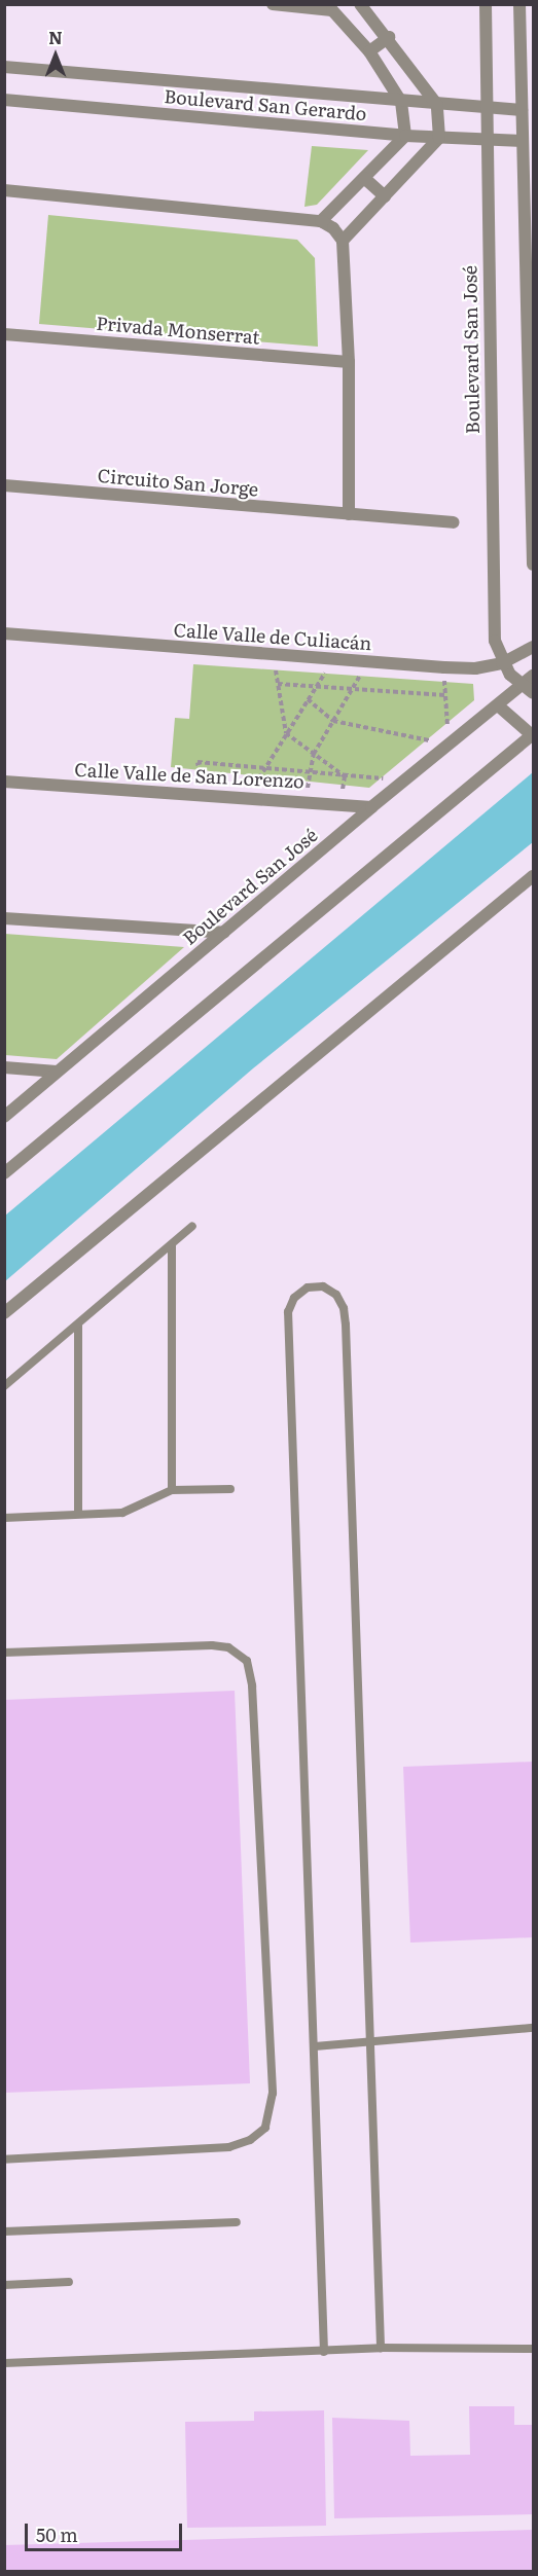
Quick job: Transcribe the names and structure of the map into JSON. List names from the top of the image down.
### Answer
{
  "streets": {
    "street": [
      "Boulevard San Gerardo",
      "Privada Monserrat",
      "Boulevard San José",
      "Circuito San Jorge",
      "Calle Valle de Culiacán",
      "Calle Valle de San Lorenzo"
    ]
  },
  "crossings": [
    ["Boulevard San Gerardo", "Boulevard San José"],
    ["Boulevard San José", "Calle Valle de Culiacán"],
    ["Boulevard San José", "Calle Valle de San Lorenzo"]
  ],
  "scale_bar": "50 m",
  "north": "top"
}
